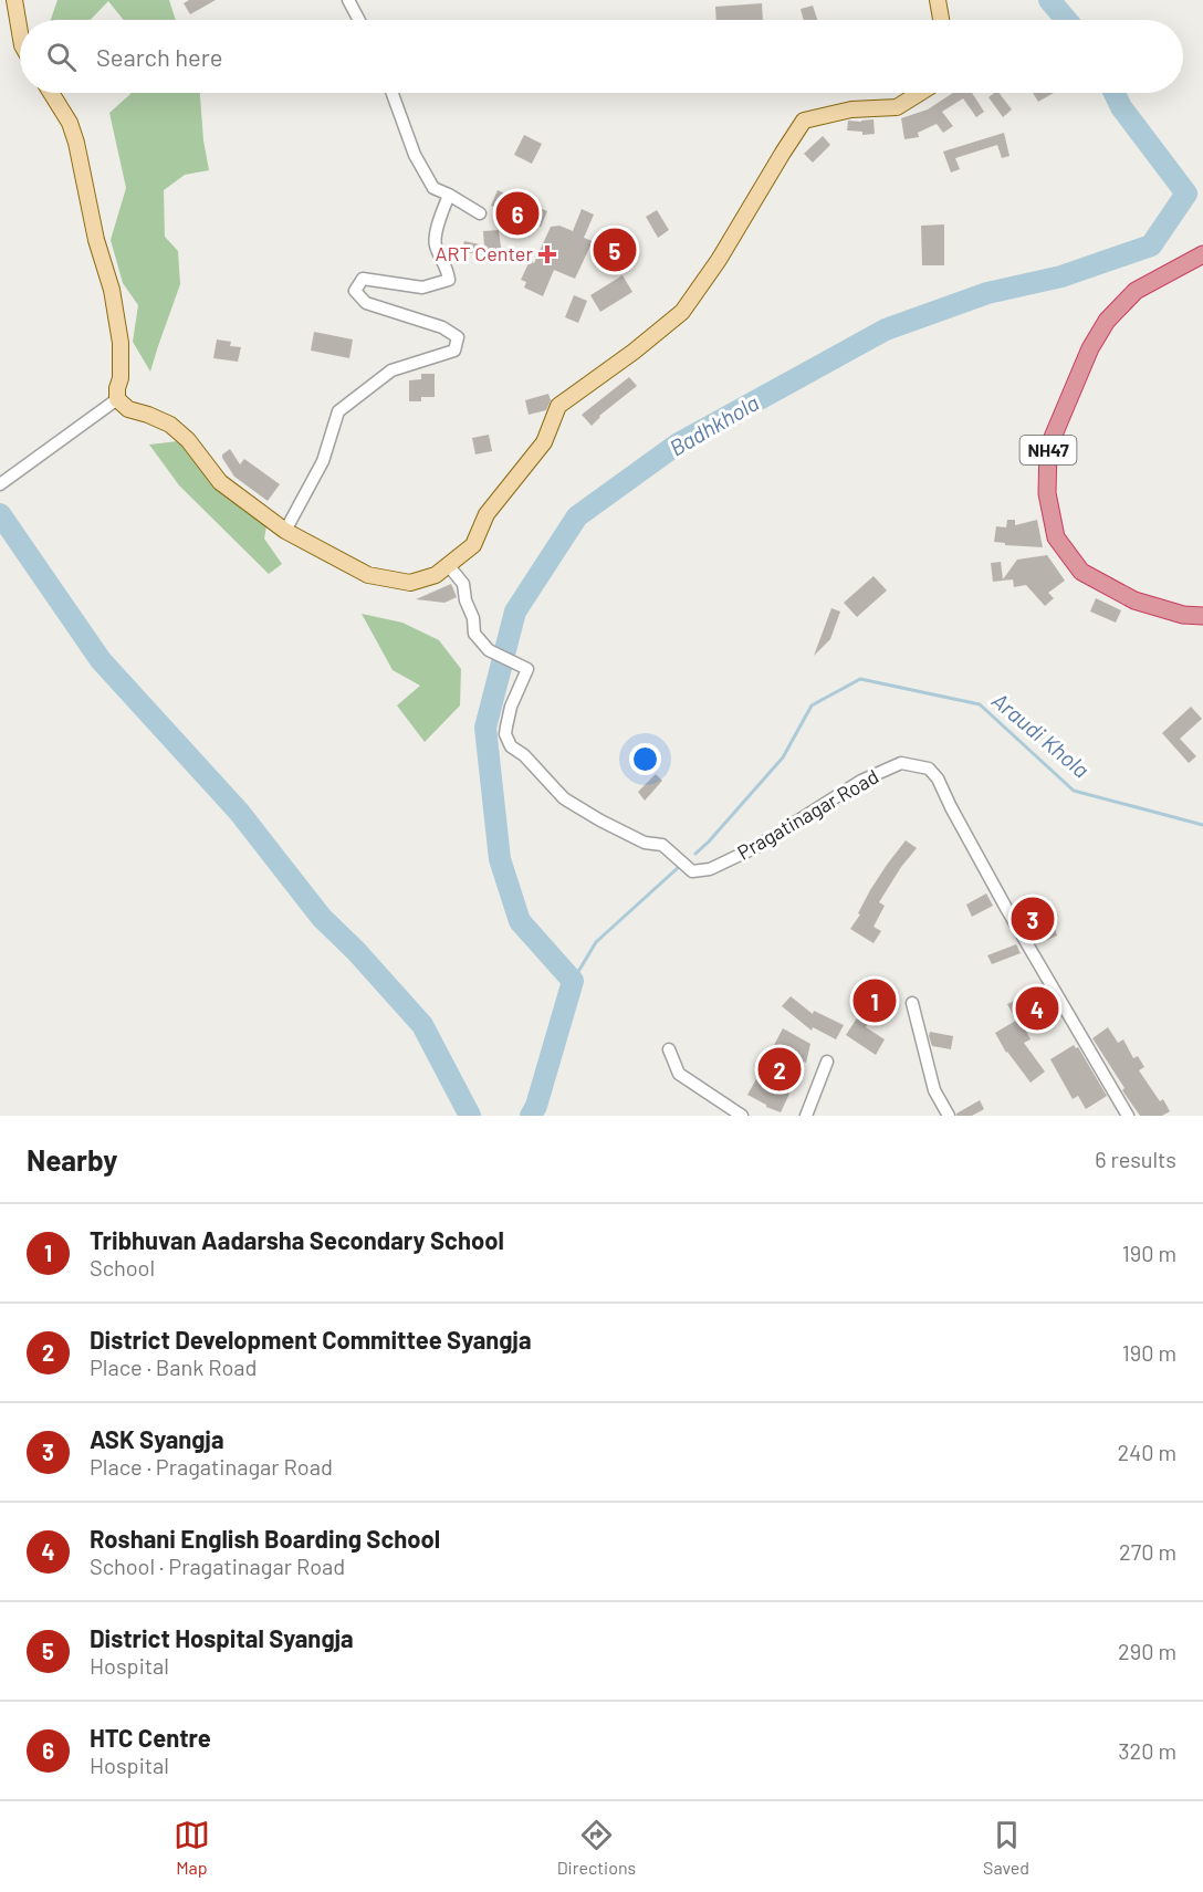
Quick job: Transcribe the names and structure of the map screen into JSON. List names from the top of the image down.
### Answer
{
  "streets": {
    "highway": ["NH47"],
    "street": ["Pragatinagar Road"]
  },
  "water": ["Badhkhola", "Araudi Khola"],
  "places": {
    "health": ["ART Center"]
  },
  "page": {
    "search": "Search here",
    "pins": [
      "6",
      "5",
      "3",
      "1",
      "4",
      "2"
    ],
    "heading": ["Nearby", "6 results"],
    "list": [
      {
        "mark": "1",
        "name": "Tribhuvan Aadarsha Secondary School",
        "note": "School",
        "value": "190 m"
      },
      {
        "mark": "2",
        "name": "District Development Committee Syangja",
        "note": "Place · Bank Road",
        "value": "190 m"
      },
      {
        "mark": "3",
        "name": "ASK Syangja",
        "note": "Place · Pragatinagar Road",
        "value": "240 m"
      },
      {
        "mark": "4",
        "name": "Roshani English Boarding School",
        "note": "School · Pragatinagar Road",
        "value": "270 m"
      },
      {
        "mark": "5",
        "name": "District Hospital Syangja",
        "note": "Hospital",
        "value": "290 m"
      },
      {
        "mark": "6",
        "name": "HTC Centre",
        "note": "Hospital",
        "value": "320 m"
      }
    ],
    "nav": ["Map", "Directions", "Saved"]
  }
}
